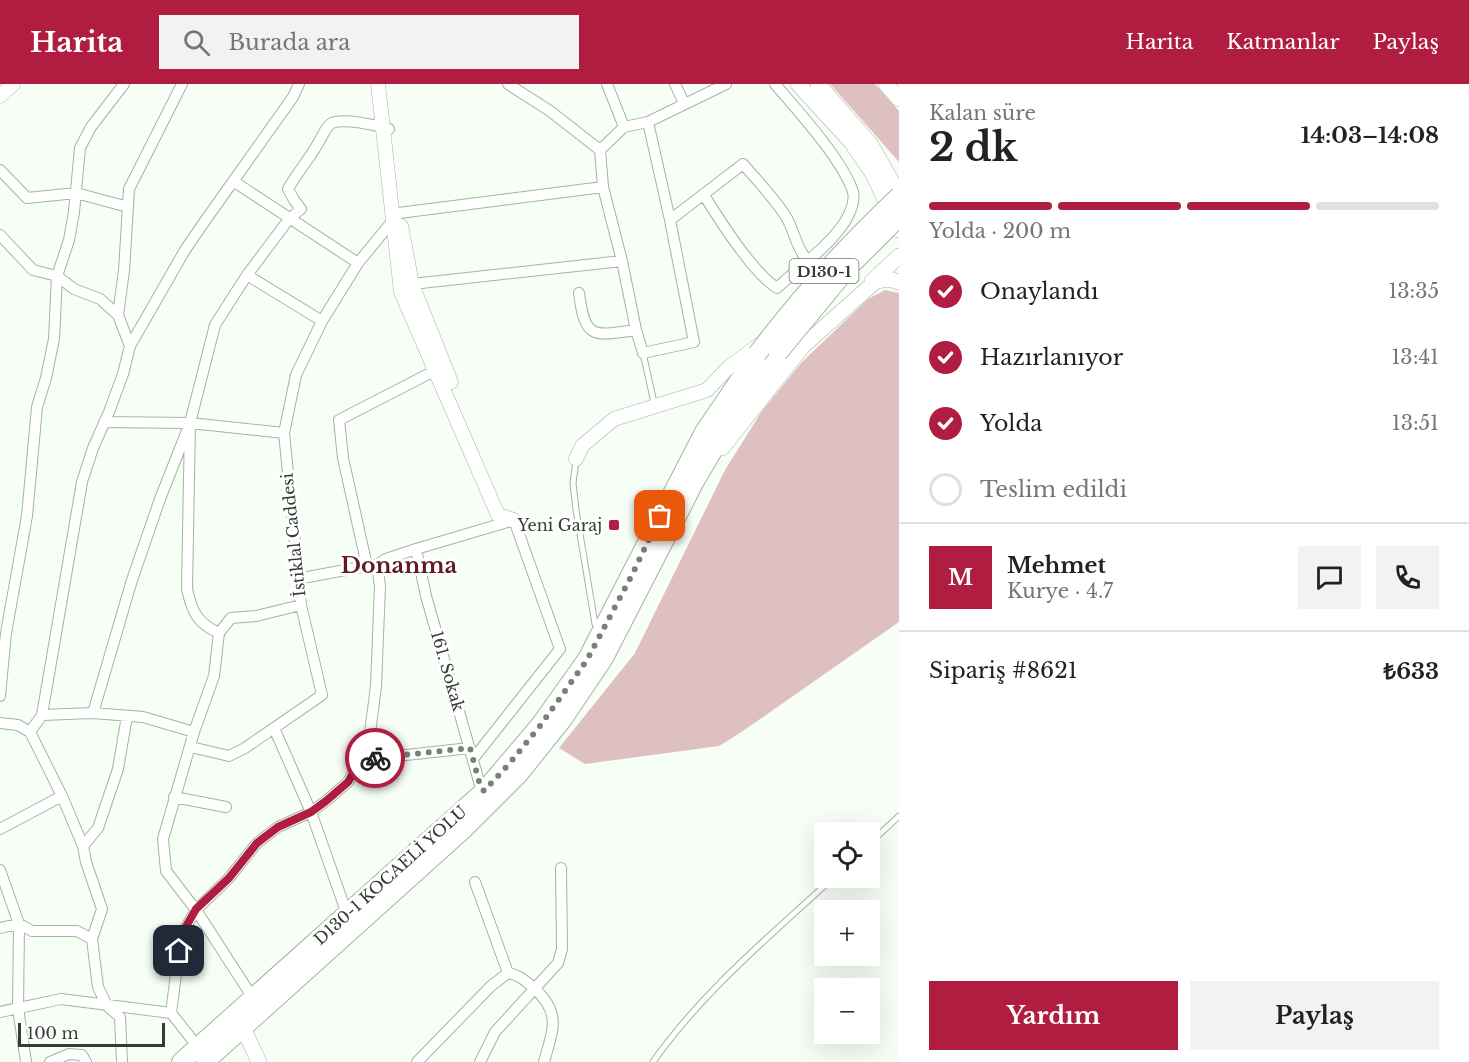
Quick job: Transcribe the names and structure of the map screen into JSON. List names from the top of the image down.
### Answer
{
  "streets": {
    "highway": ["D130-1", "D130-1 KOCAELİ YOLU"],
    "street": ["İstiklal Caddesi", "161. Sokak"]
  },
  "crossings": [
    ["D130-1", "D130-1 KOCAELİ YOLU"],
    ["161. Sokak", "D130-1 KOCAELİ YOLU"]
  ],
  "districts": ["Donanma"],
  "places": {
    "transit": ["Yeni Garaj"]
  },
  "scale_bar": "100 m",
  "page": {
    "header": "Harita",
    "search": "Burada ara",
    "nav": ["Harita", "Katmanlar", "Paylaş"],
    "heading": ["2 dk", "Kalan süre", "14:03–14:08"],
    "panel": [
      "Mehmet",
      "Kurye · 4.7",
      "Sipariş #8621",
      "₺633"
    ],
    "bar": "Yolda · 200 m",
    "list": [
      ["Onaylandı", "13:35"],
      ["Hazırlanıyor", "13:41"],
      ["Yolda", "13:51"],
      "Teslim edildi"
    ],
    "round": "M",
    "map_buttons": ["+", "−"],
    "buttons": ["Yardım", "Paylaş"],
    "scale": "100 m"
  }
}
